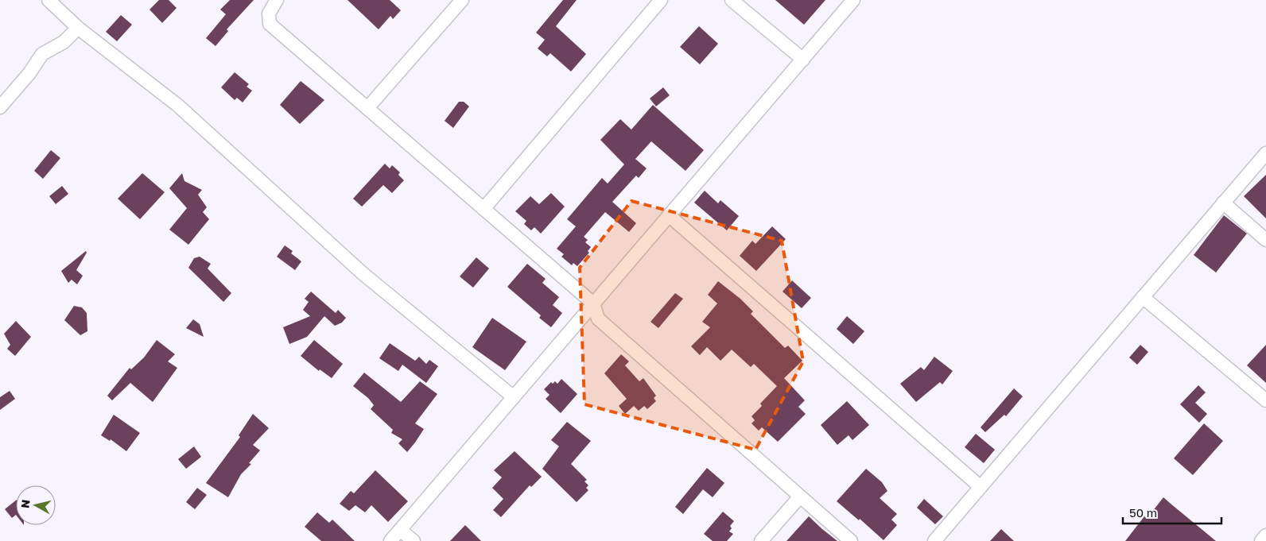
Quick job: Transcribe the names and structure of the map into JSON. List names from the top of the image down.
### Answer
{
  "scale_bar": "50 m",
  "north": "left"
}
